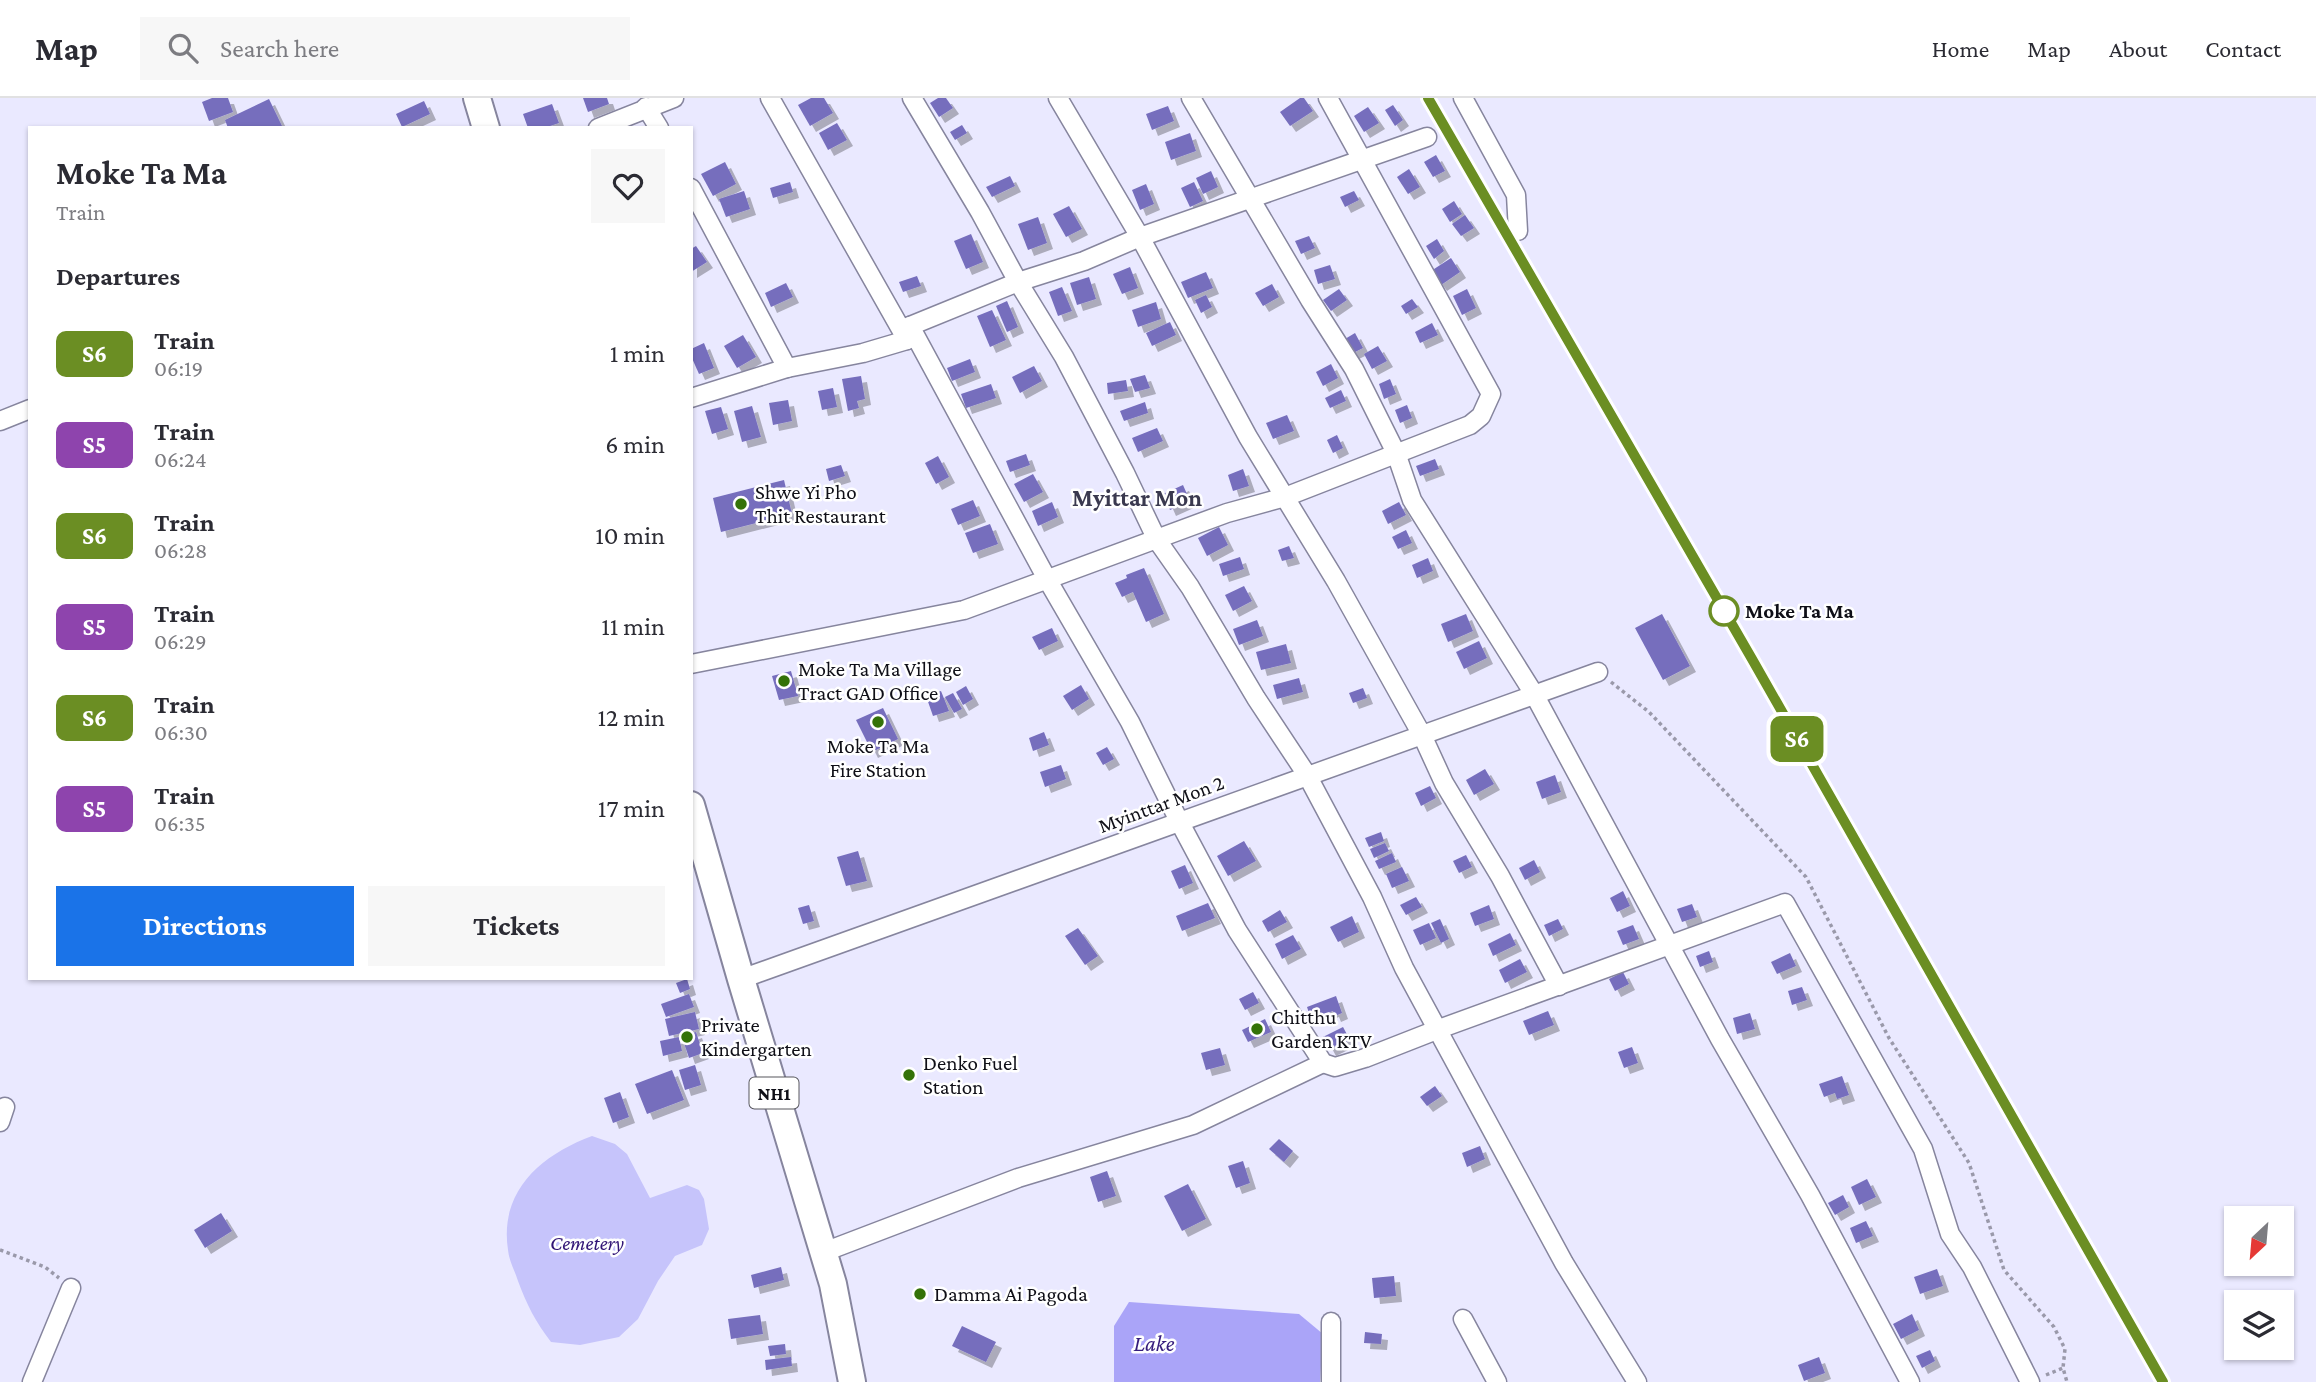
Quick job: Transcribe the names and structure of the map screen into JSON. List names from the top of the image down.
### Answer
{
  "streets": {
    "highway": ["NH1"],
    "street": ["Myinttar Mon 2"]
  },
  "crossings": [
    ["Myinttar Mon 2", "NH1"]
  ],
  "districts": ["Myittar Mon"],
  "water": ["Lake"],
  "parks": ["Cemetery"],
  "places": [
    "Shwe Yi Pho Thit Restaurant",
    "Moke Ta Ma",
    "Moke Ta Ma Village Tract GAD Office",
    "Moke Ta Ma Fire Station",
    "Chitthu Garden KTV",
    "Private Kindergarten",
    "Denko Fuel Station",
    "Damma Ai Pagoda"
  ],
  "north": "bottom left",
  "page": {
    "header": "Map",
    "search": "Search here",
    "nav": [
      "Home",
      "Map",
      "About",
      "Contact"
    ],
    "on_map": "S6",
    "heading": [
      ["Moke Ta Ma", "Train"],
      "Departures"
    ],
    "list": [
      {
        "mark": "S6",
        "name": "Train",
        "note": "06:19",
        "value": "1 min"
      },
      {
        "mark": "S5",
        "name": "Train",
        "note": "06:24",
        "value": "6 min"
      },
      {
        "mark": "S6",
        "name": "Train",
        "note": "06:28",
        "value": "10 min"
      },
      {
        "mark": "S5",
        "name": "Train",
        "note": "06:29",
        "value": "11 min"
      },
      {
        "mark": "S6",
        "name": "Train",
        "note": "06:30",
        "value": "12 min"
      },
      {
        "mark": "S5",
        "name": "Train",
        "note": "06:35",
        "value": "17 min"
      }
    ],
    "buttons": ["Directions", "Tickets"]
  }
}
